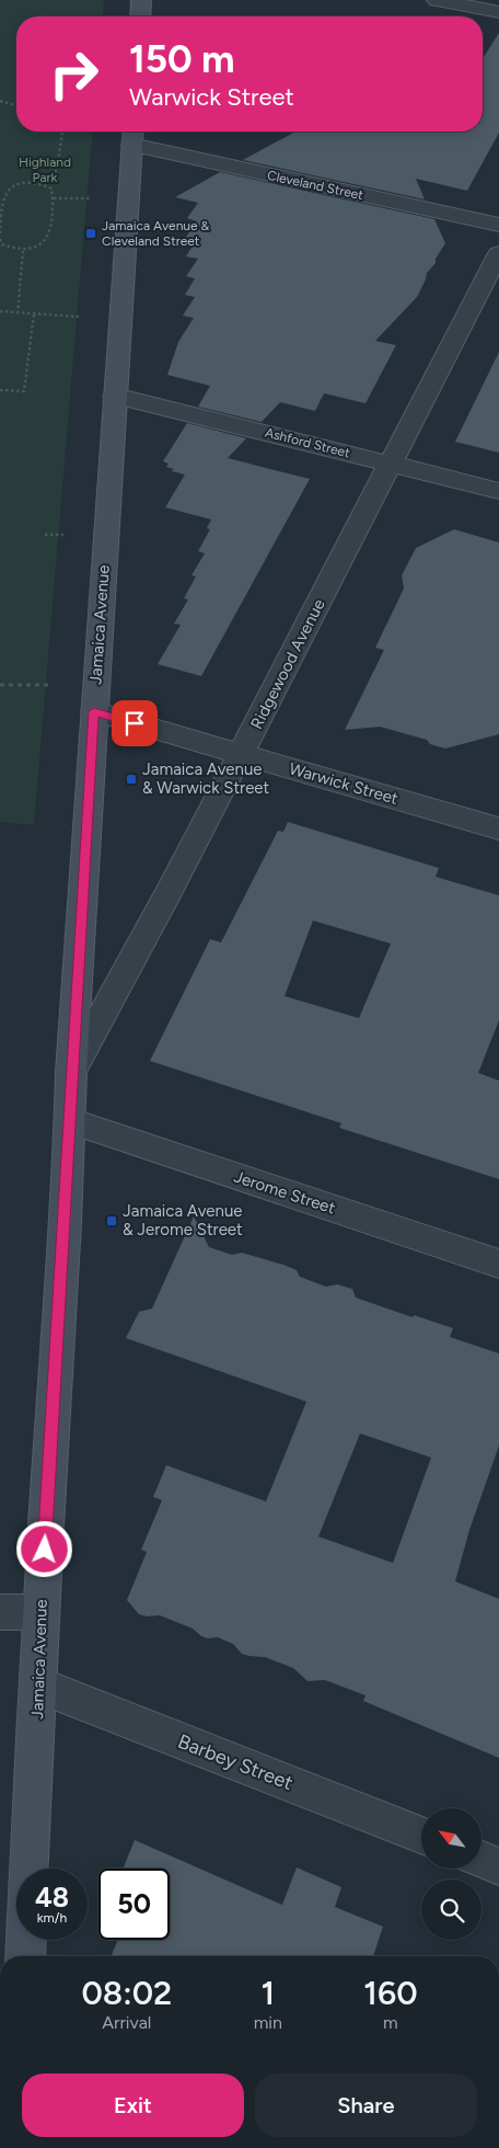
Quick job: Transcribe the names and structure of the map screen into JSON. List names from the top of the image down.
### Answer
{
  "streets": {
    "main road": ["Jamaica Avenue"],
    "street": [
      "Cleveland Street",
      "Ashford Street",
      "Ridgewood Avenue",
      "Warwick Street",
      "Jerome Street",
      "Barbey Street"
    ]
  },
  "crossings": [
    ["Cleveland Street", "Jamaica Avenue"],
    ["Ashford Street", "Jamaica Avenue"],
    ["Ashford Street", "Ridgewood Avenue"],
    ["Jamaica Avenue", "Ridgewood Avenue"],
    ["Jamaica Avenue", "Warwick Street"],
    ["Jamaica Avenue", "Jerome Street"],
    ["Jamaica Avenue", "Barbey Street"],
    ["Ridgewood Avenue", "Warwick Street"]
  ],
  "parks": ["Highland Park"],
  "places": {
    "transit": ["Jamaica Avenue & Cleveland Street", "Jamaica Avenue & Warwick Street", "Jamaica Avenue & Jerome Street"]
  },
  "north": "top left",
  "page": {
    "turn": ["150 m", "Warwick Street"],
    "speed": "48 km/h",
    "limit": "50",
    "eta": [
      "08:02",
      "Arrival",
      "1",
      "min",
      "160",
      "m"
    ],
    "buttons": ["Exit", "Share"]
  }
}
